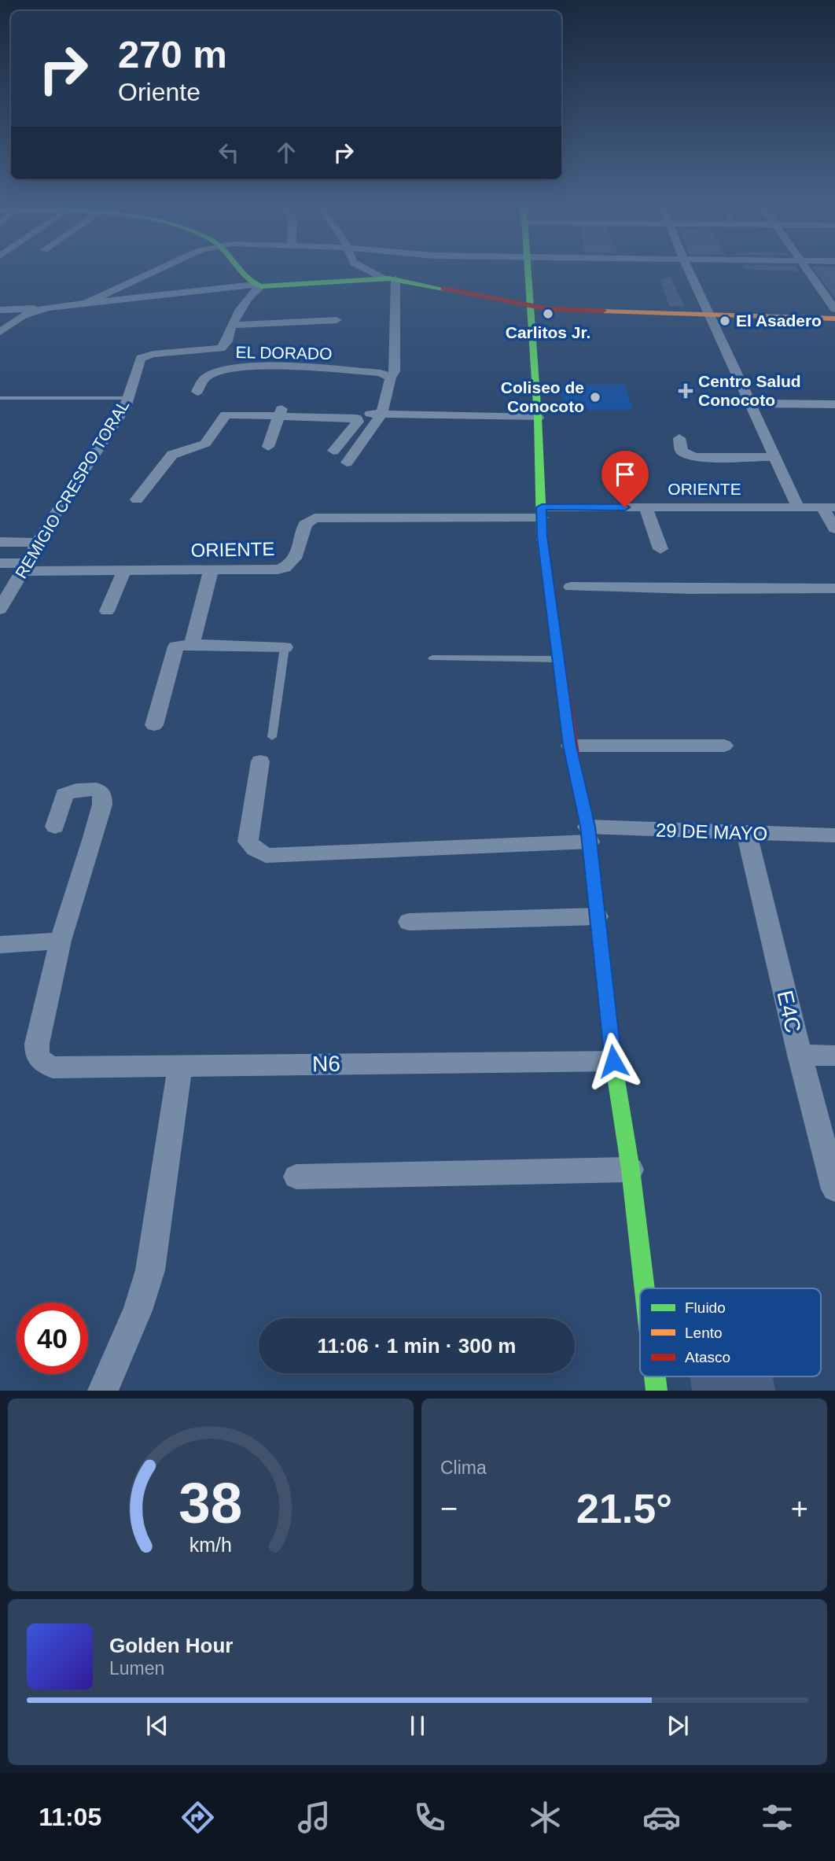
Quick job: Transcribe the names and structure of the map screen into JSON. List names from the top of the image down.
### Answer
{
  "streets": {
    "street": [
      "EL DORADO",
      "REMIGIO CRESPO TORAL",
      "ORIENTE",
      "29 DE MAYO",
      "E4C",
      "N6"
    ]
  },
  "crossings": [
    ["REMIGIO CRESPO TORAL", "ORIENTE"],
    ["29 DE MAYO", "E4C"]
  ],
  "places": {
    "other": ["Carlitos Jr.", "El Asadero", "Coliseo de Conocoto"],
    "health": ["Centro Salud Conocoto"]
  },
  "legend": ["Fluido", "Lento", "Atasco"],
  "page": {
    "turn": ["270 m", "Oriente"],
    "limit": "40",
    "trip": "11:06 · 1 min · 300 m",
    "tile": "Clima",
    "heat": ["−", "21.5°", "+"],
    "song": ["Golden Hour", "Lumen"],
    "tabs": "11:05",
    "gauge": ["38", "km/h"]
  }
}
